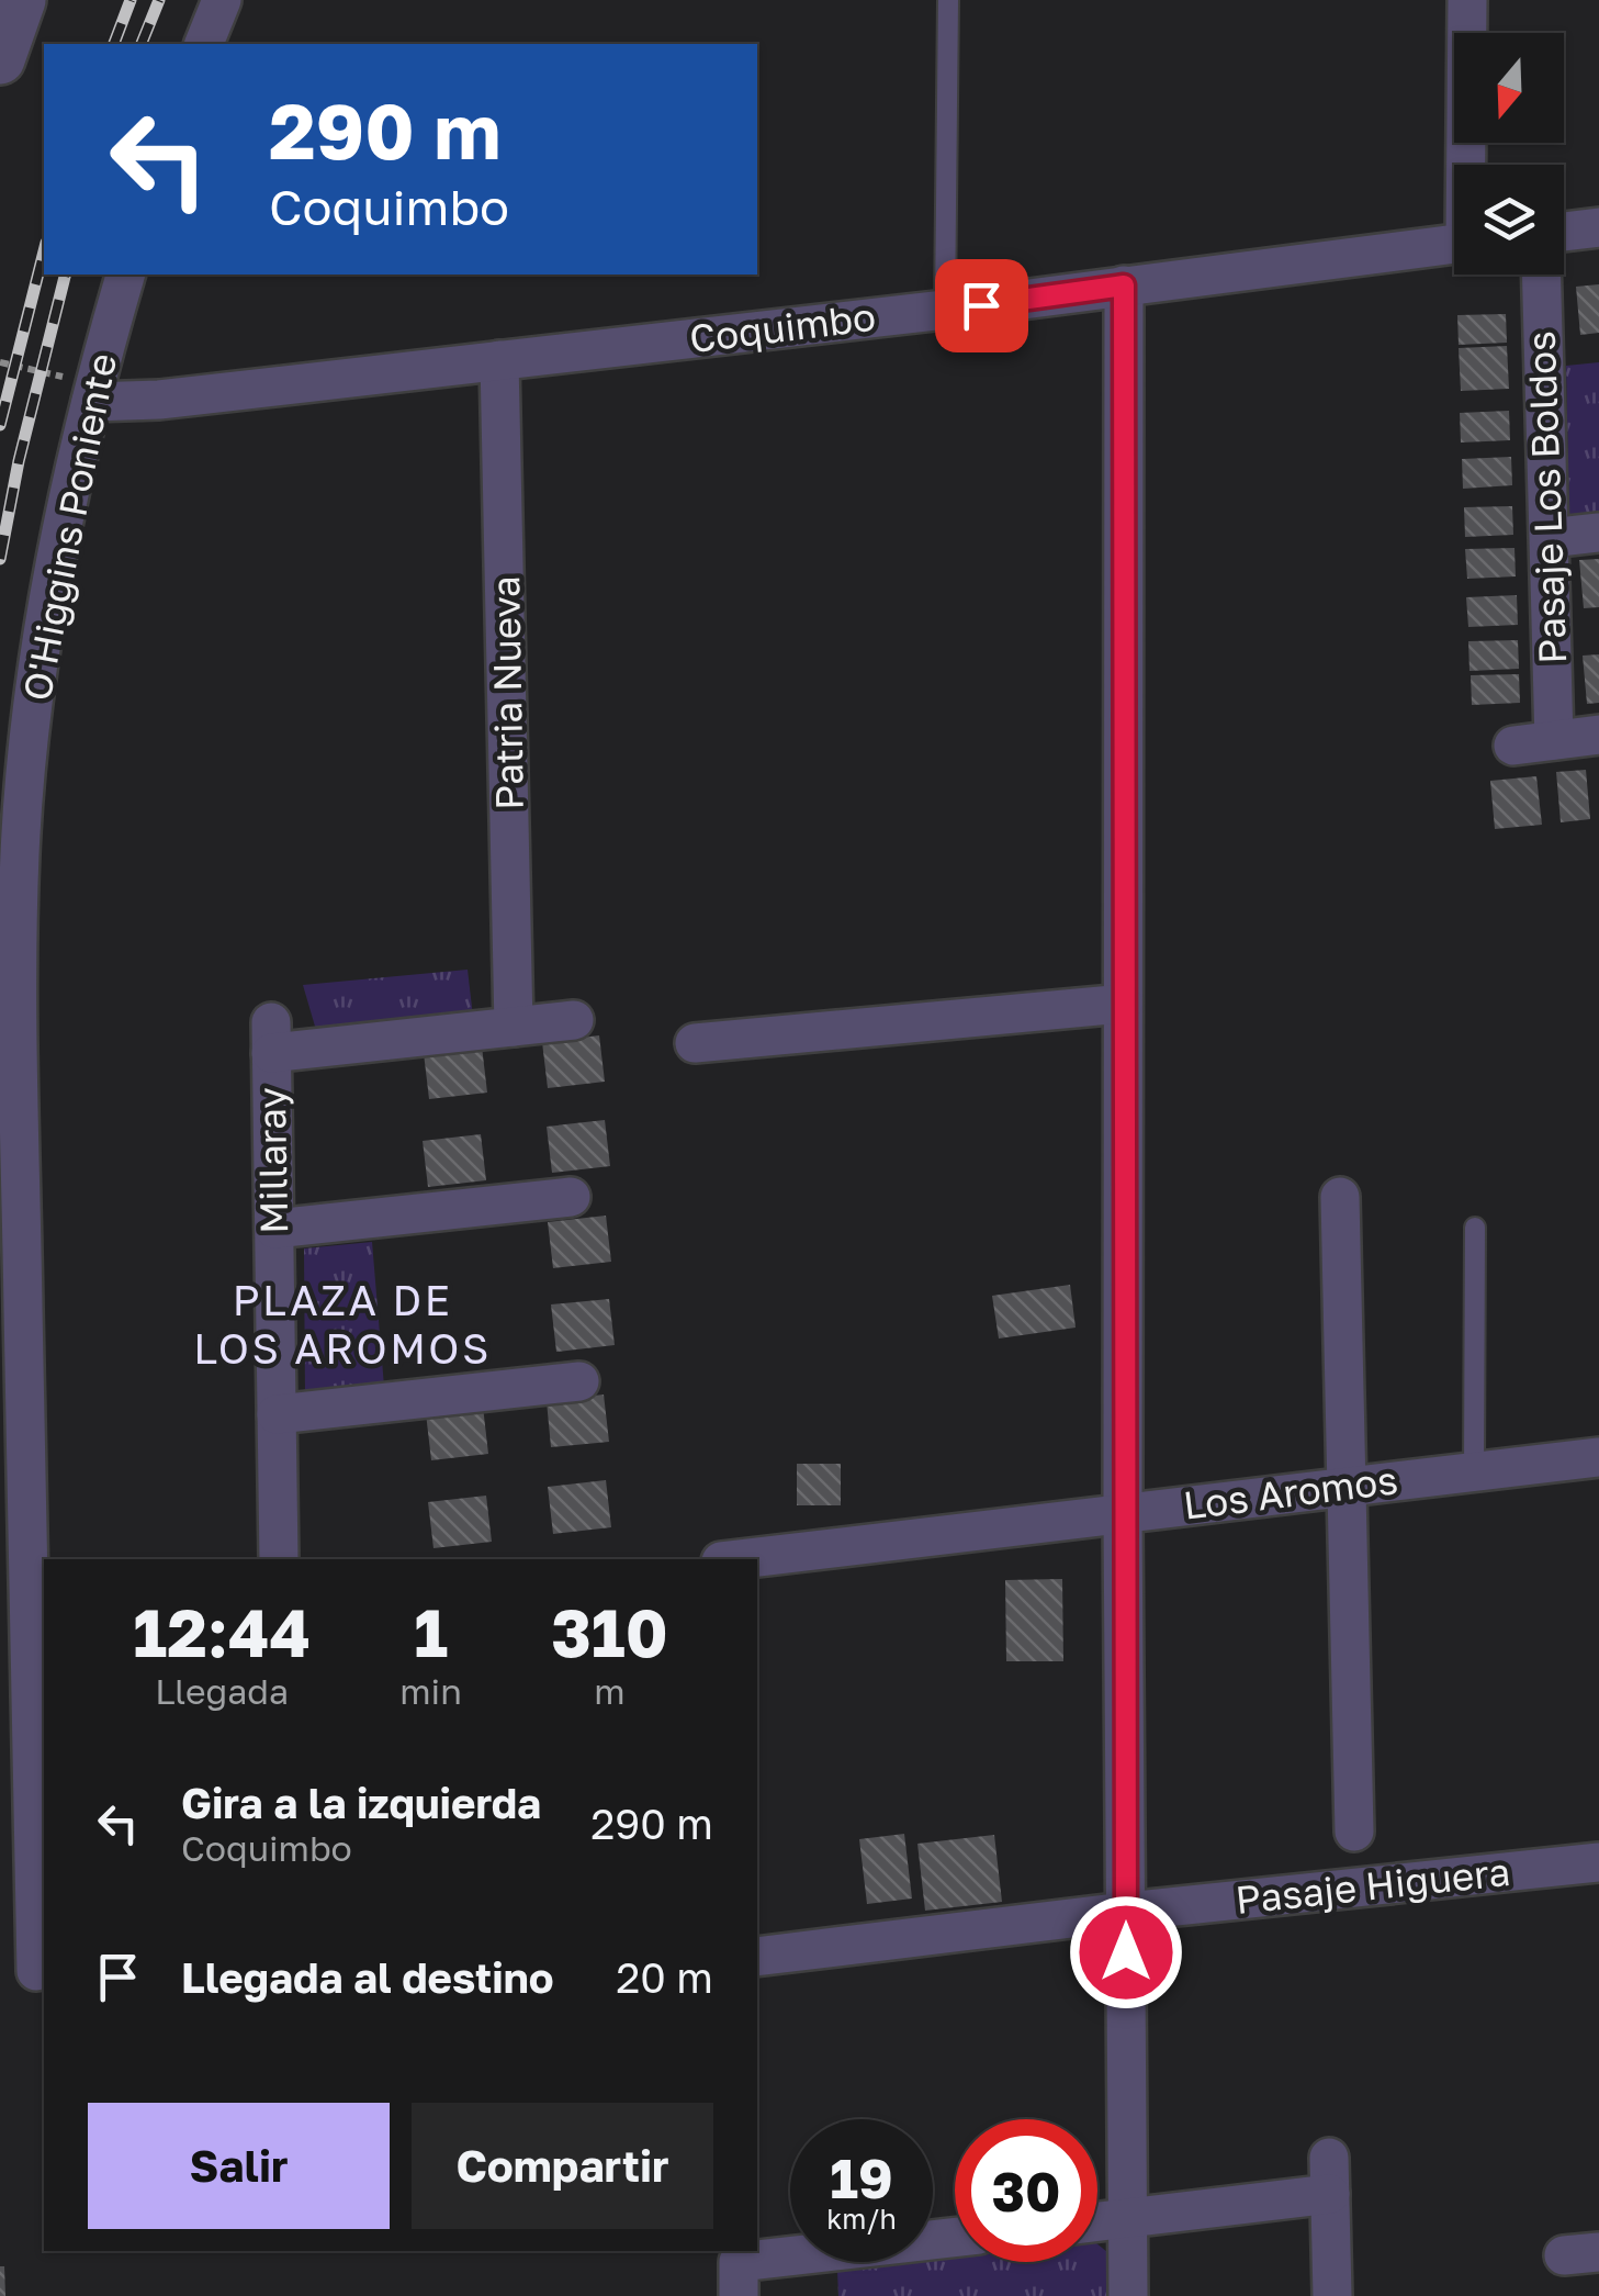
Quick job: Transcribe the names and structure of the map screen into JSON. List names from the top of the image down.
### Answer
{
  "streets": {
    "street": [
      "Coquimbo",
      "Pasaje Los Boldos",
      "O'Higgins Poniente",
      "Patria Nueva",
      "Millaray",
      "Los Aromos",
      "Pasaje Higuera"
    ]
  },
  "crossings": [
    ["Coquimbo", "O'Higgins Poniente"],
    ["Coquimbo", "Patria Nueva"],
    ["Patria Nueva", "Millaray"]
  ],
  "districts": ["PLAZA DE LOS AROMOS"],
  "north": "bottom",
  "page": {
    "turn": ["290 m", "Coquimbo"],
    "eta": [
      "12:44",
      "Llegada",
      "1",
      "min",
      "310",
      "m"
    ],
    "list": [
      {
        "name": "Gira a la izquierda",
        "note": "Coquimbo",
        "value": "290 m"
      },
      {
        "name": "Llegada al destino",
        "value": "20 m"
      }
    ],
    "buttons": ["Salir", "Compartir"],
    "speed": "19 km/h",
    "limit": "30"
  }
}
